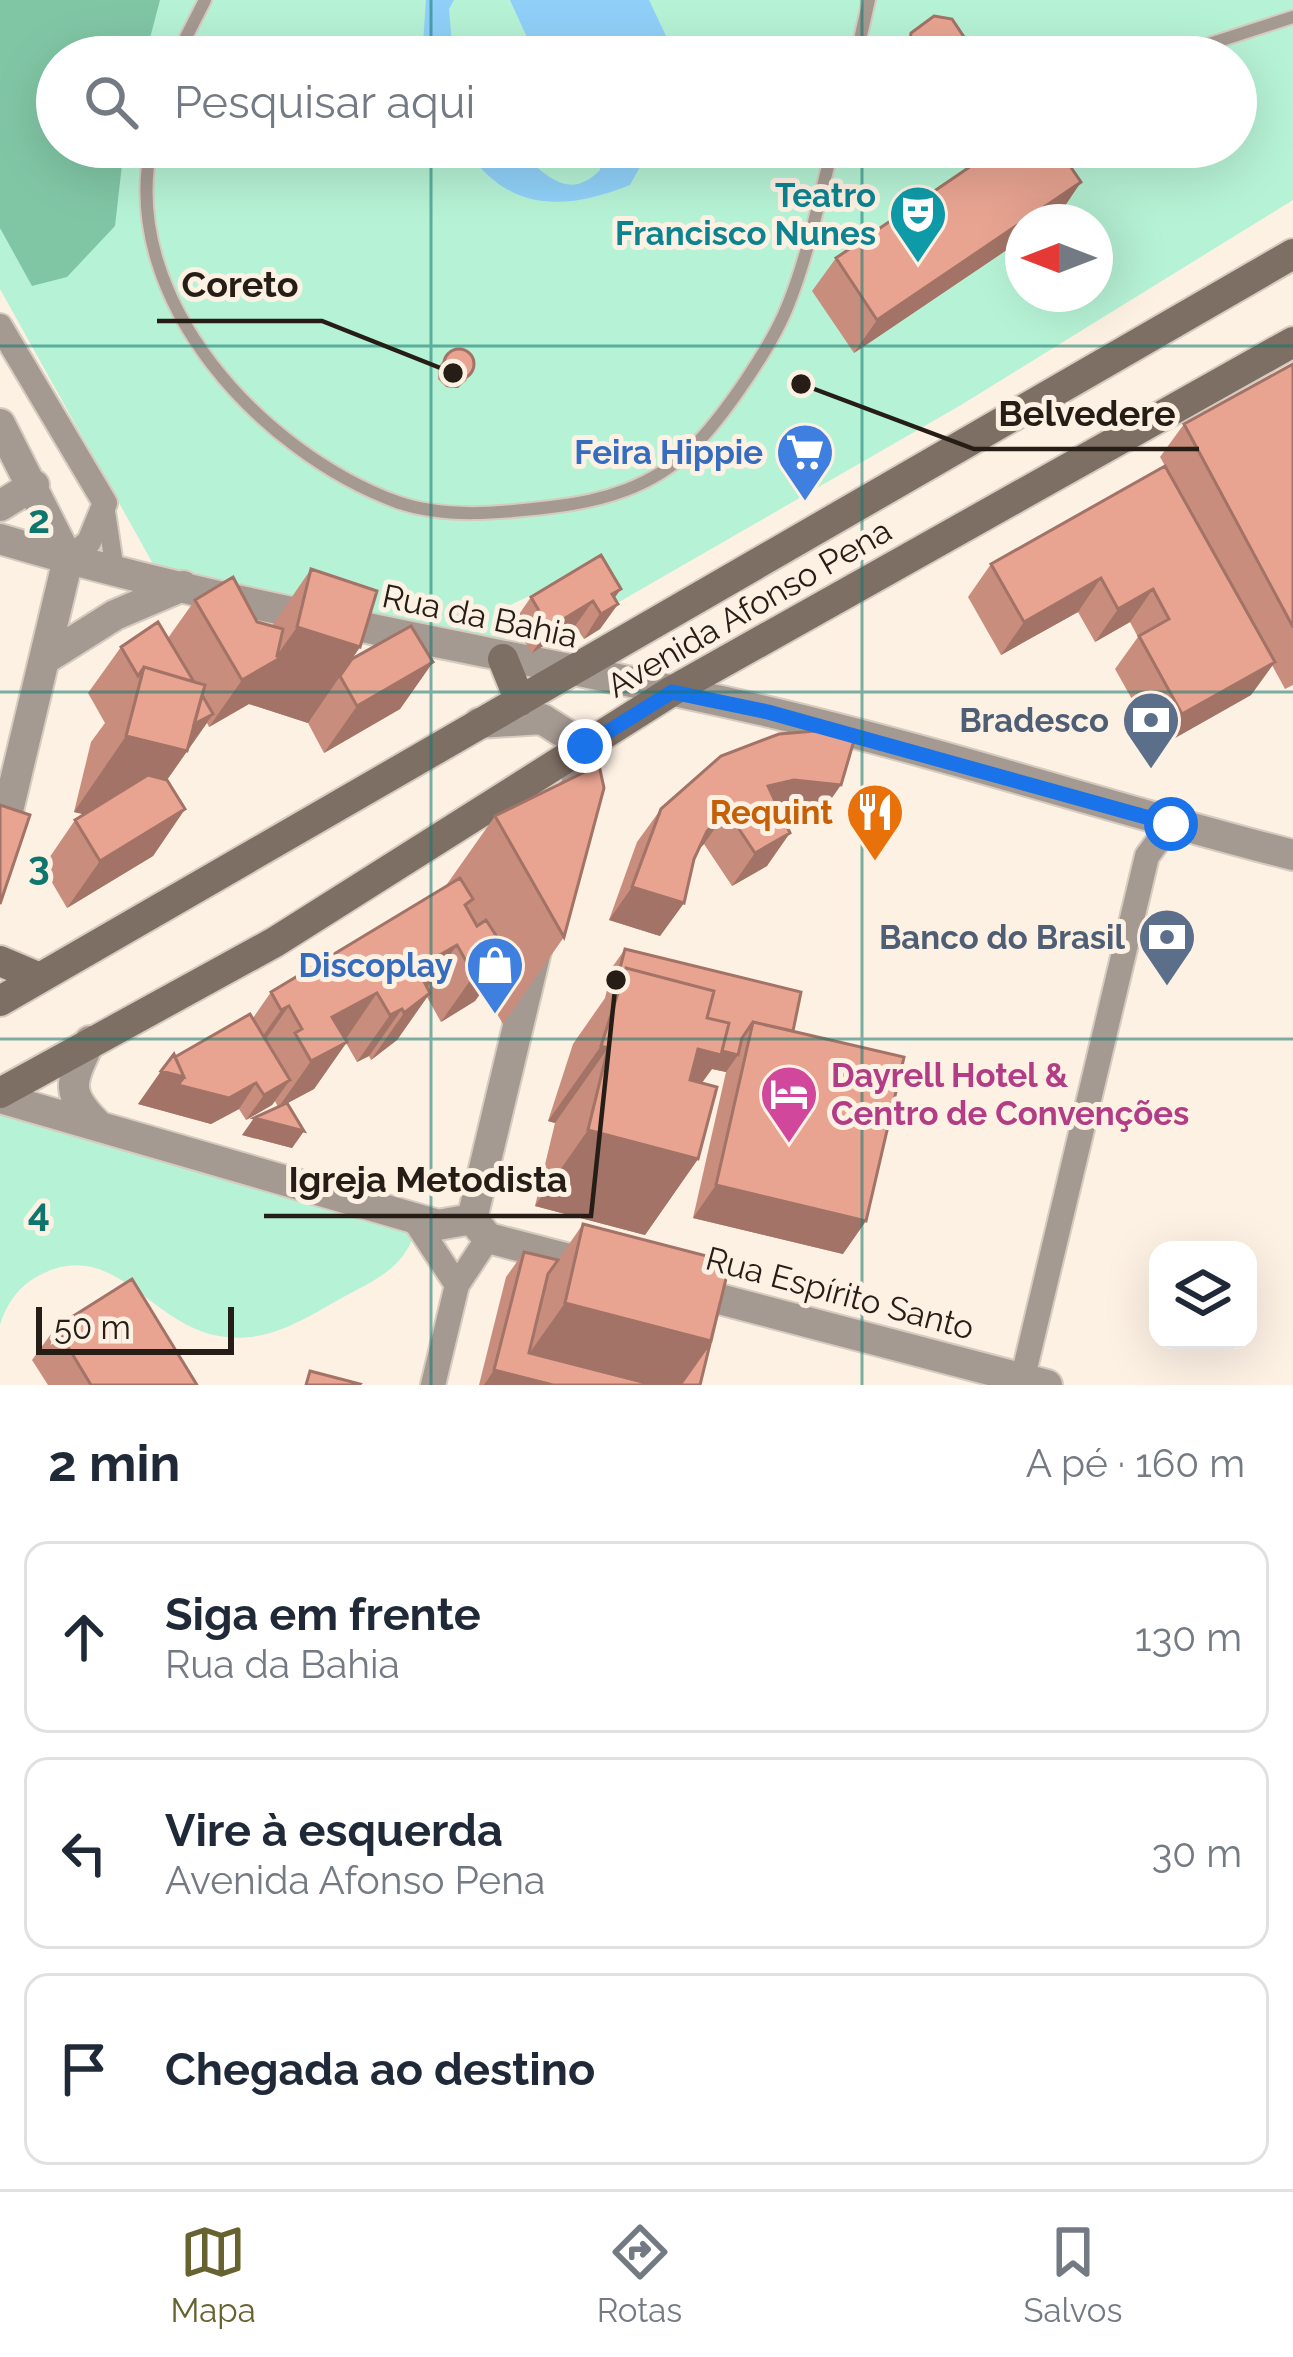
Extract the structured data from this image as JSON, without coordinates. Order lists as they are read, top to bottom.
{
  "streets": {
    "main road": ["Avenida Afonso Pena"],
    "street": ["Rua da Bahia", "Rua Espírito Santo"]
  },
  "crossings": [
    ["Avenida Afonso Pena", "Rua da Bahia"],
    ["Avenida Afonso Pena", "Rua Espírito Santo"]
  ],
  "places": {
    "theatre": ["Teatro Francisco Nunes"],
    "other": ["Coreto", "Belvedere", "Igreja Metodista"],
    "supermarket": ["Feira Hippie"],
    "bank": ["Bradesco", "Banco do Brasil"],
    "restaurant": ["Requint"],
    "shop": ["Discoplay"],
    "hotel": ["Dayrell Hotel & Centro de Convenções"]
  },
  "scale_bar": "50 m",
  "north": "left",
  "page": {
    "search": "Pesquisar aqui",
    "scale": "50 m",
    "heading": ["2 min", "A pé · 160 m"],
    "list": [
      ["Siga em frente", "Rua da Bahia", "130 m"],
      ["Vire à esquerda", "Avenida Afonso Pena", "30 m"],
      "Chegada ao destino"
    ],
    "nav": ["Mapa", "Rotas", "Salvos"]
  },
  "grid": {
    "rows": ["2", "3", "4"]
  }
}
